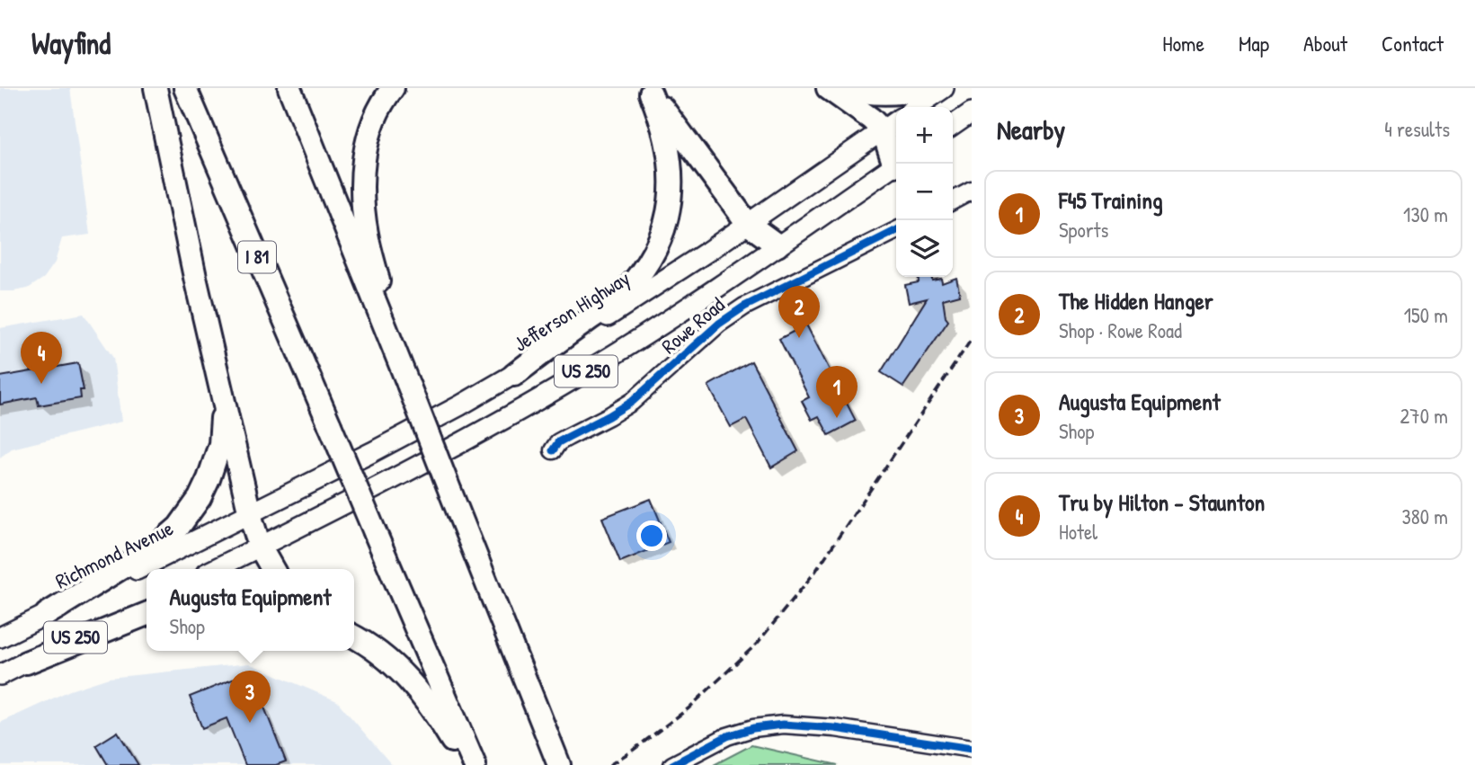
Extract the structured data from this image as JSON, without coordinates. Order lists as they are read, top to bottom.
{
  "streets": {
    "highway": ["I 81"],
    "main road": ["Jefferson Highway", "US 250", "Richmond Avenue"],
    "street": ["Rowe Road"]
  },
  "crossings": [
    ["Jefferson Highway", "Richmond Avenue"]
  ],
  "page": {
    "header": "Wayfind",
    "nav": [
      "Home",
      "Map",
      "About",
      "Contact"
    ],
    "heading": ["Nearby", "4 results"],
    "map_buttons": ["+", "−"],
    "list": [
      {
        "mark": "1",
        "name": "F45 Training",
        "note": "Sports",
        "value": "130 m"
      },
      {
        "mark": "2",
        "name": "The Hidden Hanger",
        "note": "Shop · Rowe Road",
        "value": "150 m"
      },
      {
        "mark": "3",
        "name": "Augusta Equipment",
        "note": "Shop",
        "value": "270 m"
      },
      {
        "mark": "4",
        "name": "Tru by Hilton - Staunton",
        "note": "Hotel",
        "value": "380 m"
      }
    ],
    "pins": [
      "2",
      "4",
      "1",
      "3"
    ],
    "popup": ["Augusta Equipment", "Shop"]
  }
}
